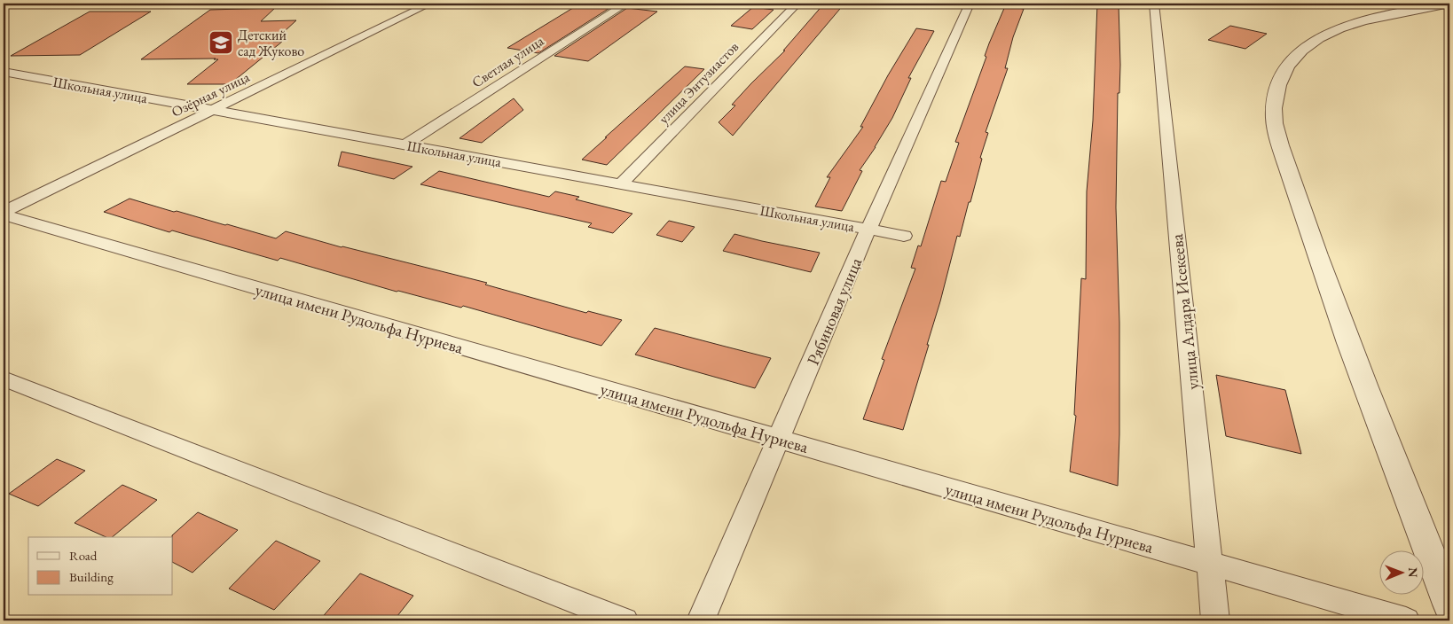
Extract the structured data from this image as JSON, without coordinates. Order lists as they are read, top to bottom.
{
  "streets": {
    "street": [
      "Светлая улица",
      "улица Энтузиастов",
      "Школьная улица",
      "Озёрная улица",
      "Рябиновая улица",
      "улица Алдара Исекеева",
      "улица имени Рудольфа Нуриева"
    ]
  },
  "crossings": [
    ["Светлая улица", "Школьная улица"],
    ["улица Энтузиастов", "Школьная улица"],
    ["Школьная улица", "Озёрная улица"],
    ["Школьная улица", "Рябиновая улица"],
    ["Озёрная улица", "улица имени Рудольфа Нуриева"],
    ["Рябиновая улица", "улица имени Рудольфа Нуриева"],
    ["улица Алдара Исекеева", "улица имени Рудольфа Нуриева"]
  ],
  "places": {
    "school or university": ["Детский сад Жуково"]
  },
  "legend": ["Road", "Building"],
  "north": "right"
}
